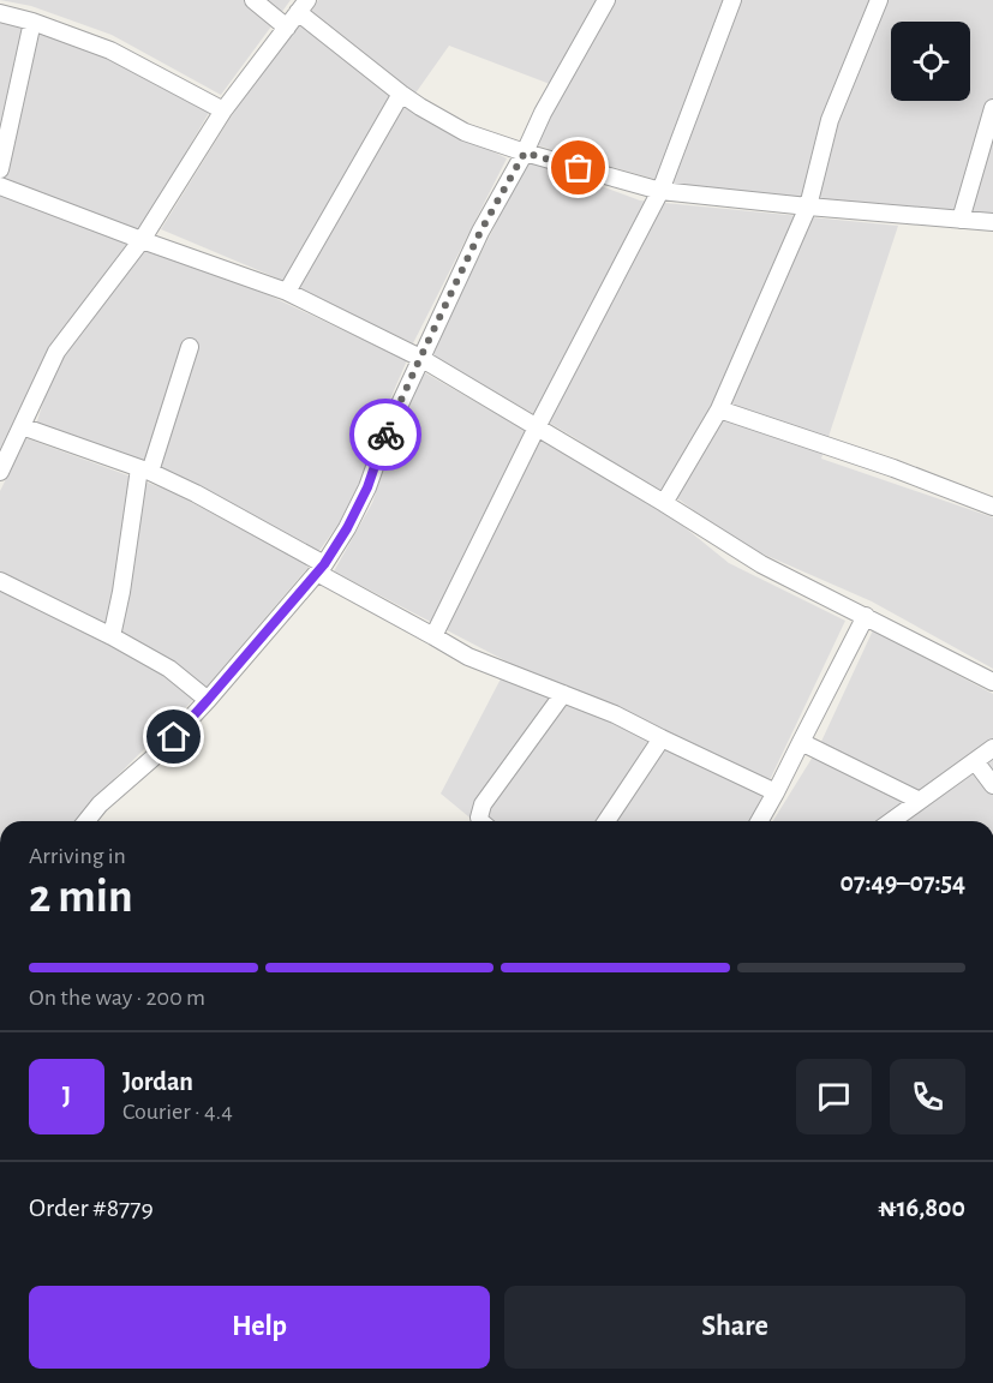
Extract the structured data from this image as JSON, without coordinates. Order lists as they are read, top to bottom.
{
  "page": {
    "heading": ["2 min", "Arriving in", "07:49–07:54"],
    "panel": [
      "Jordan",
      "Courier · 4.4",
      "Order #8779",
      "₦16,800"
    ],
    "bar": "On the way · 200 m",
    "round": "J",
    "buttons": ["Help", "Share"]
  }
}
